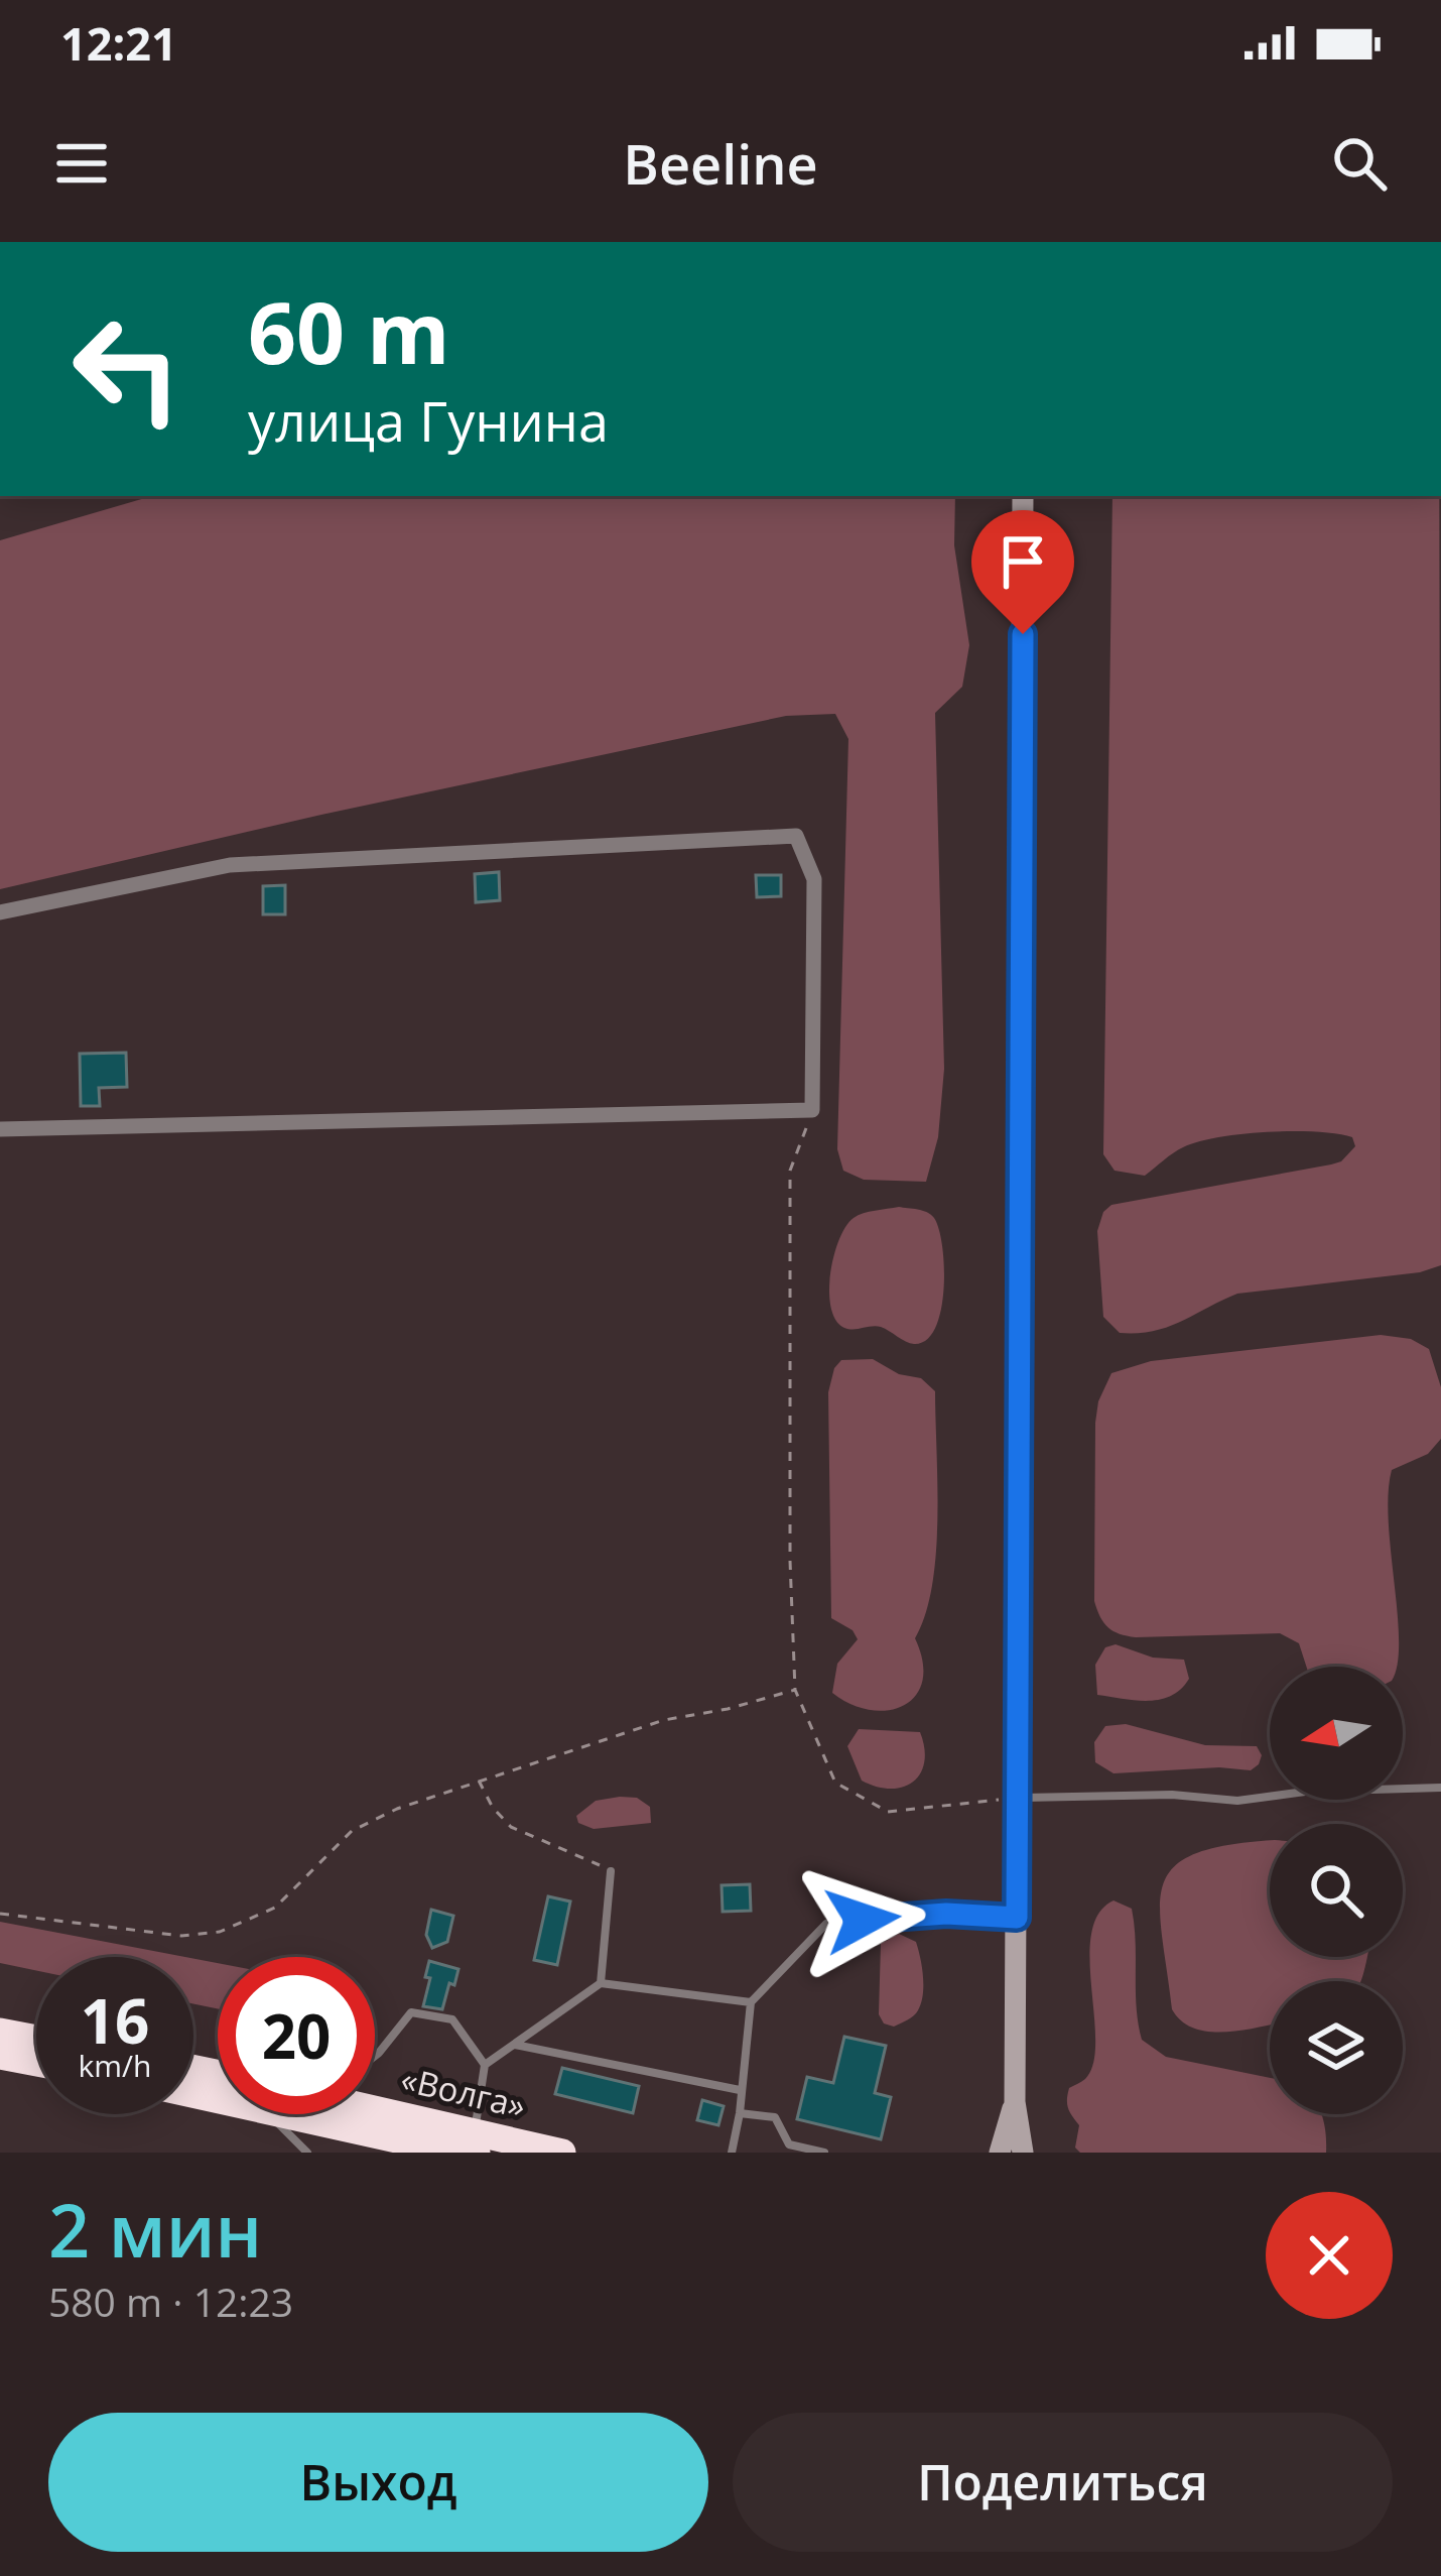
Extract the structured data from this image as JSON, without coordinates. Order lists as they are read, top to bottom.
{
  "streets": {
    "highway": ["«Волга»"]
  },
  "north": "left",
  "page": {
    "status": "12:21",
    "header": "Beeline",
    "turn": ["60 m", "улица Гунина"],
    "speed": "16 km/h",
    "limit": "20",
    "heading": ["2 мин", "580 m · 12:23"],
    "buttons": ["Выход", "Поделиться"]
  }
}
